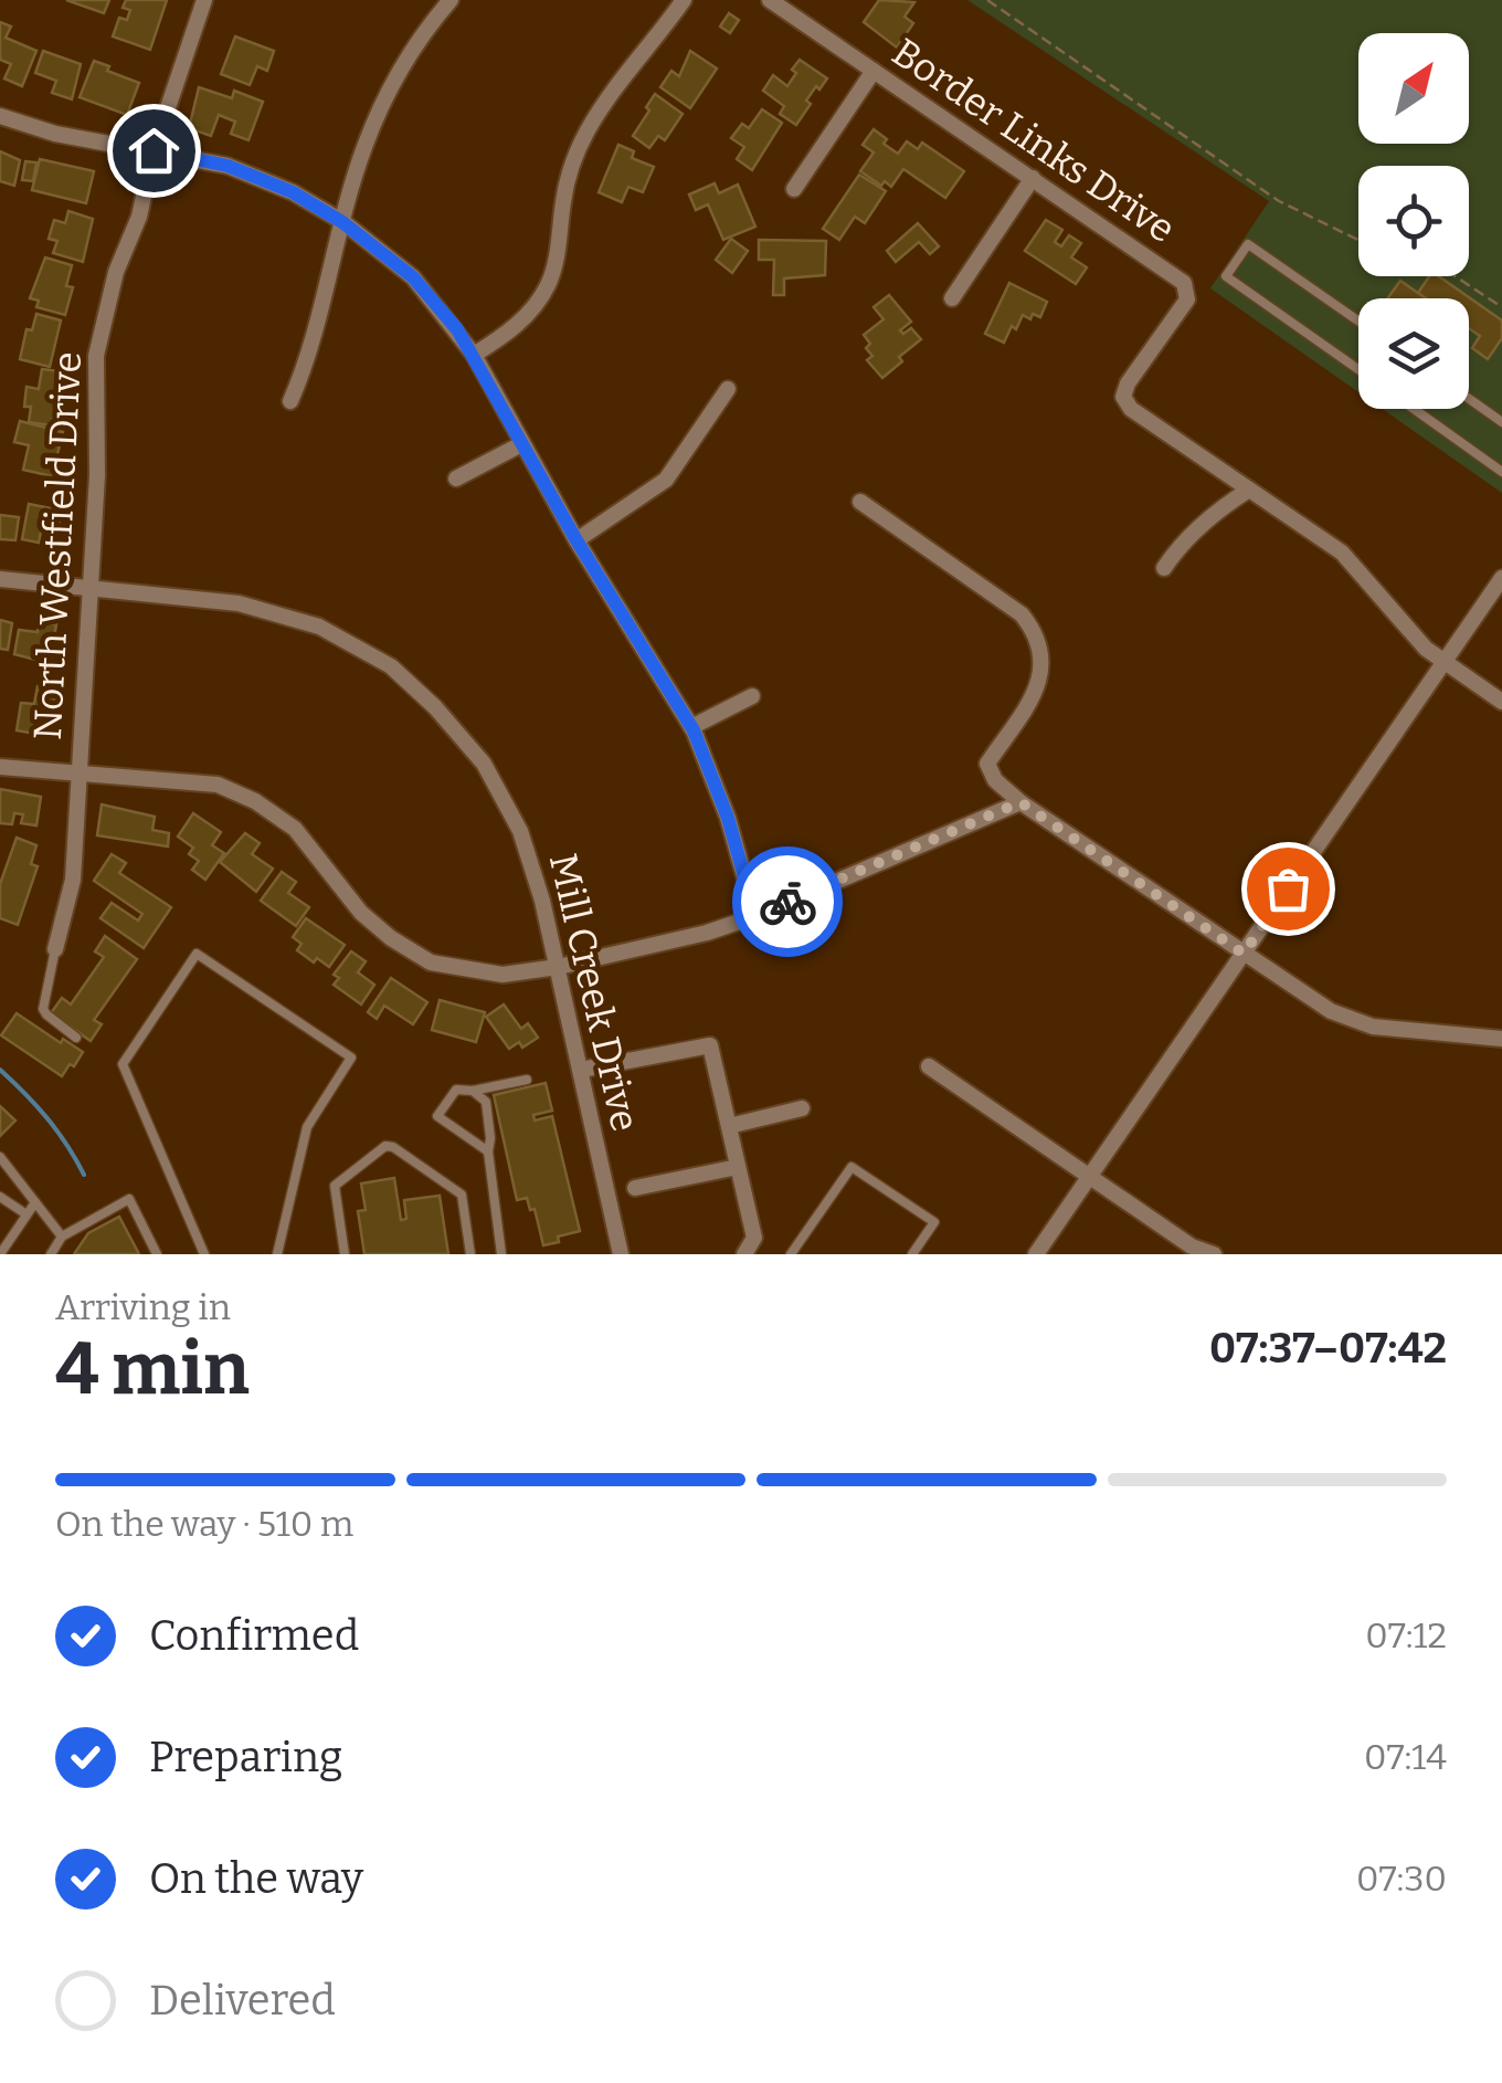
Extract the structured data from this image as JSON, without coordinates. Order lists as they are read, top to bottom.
{
  "streets": {
    "street": ["Border Links Drive", "North Westfield Drive", "Mill Creek Drive"]
  },
  "crossings": [
    ["North Westfield Drive", "Mill Creek Drive"]
  ],
  "north": "top right",
  "page": {
    "heading": ["4 min", "Arriving in", "07:37–07:42"],
    "bar": "On the way · 510 m",
    "list": [
      ["Confirmed", "07:12"],
      ["Preparing", "07:14"],
      ["On the way", "07:30"],
      "Delivered"
    ]
  }
}
